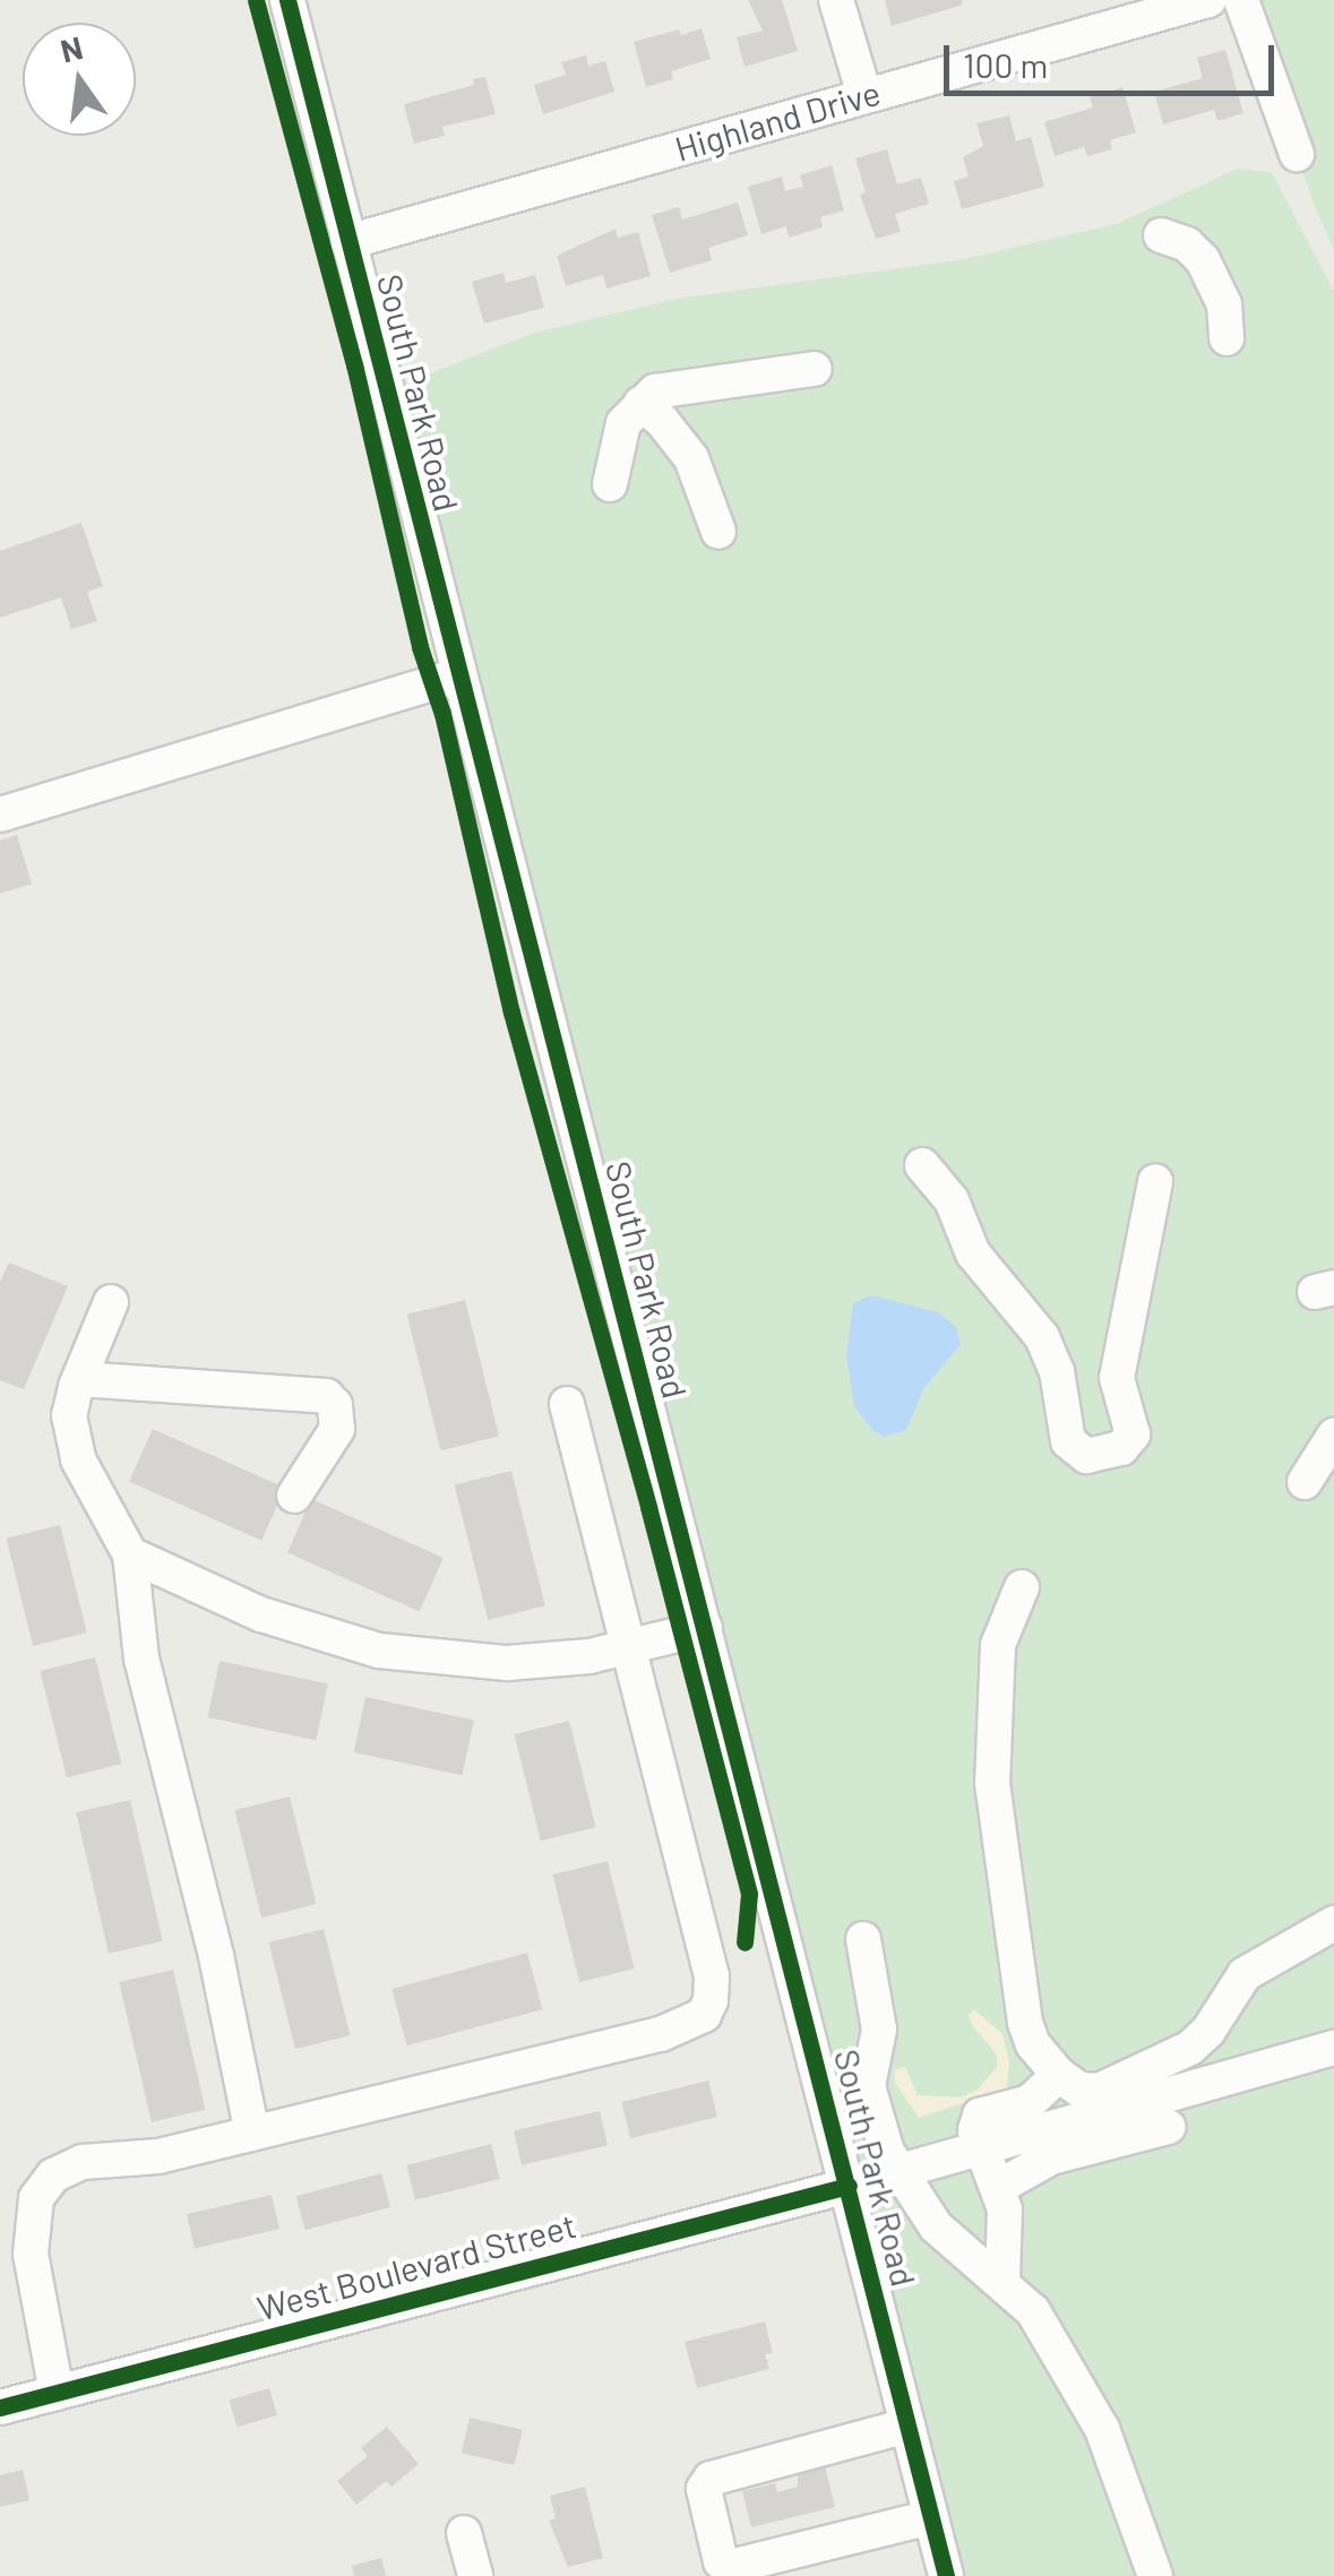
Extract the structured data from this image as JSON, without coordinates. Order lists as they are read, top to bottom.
{
  "streets": {
    "street": ["Highland Drive", "South Park Road", "West Boulevard Street"]
  },
  "crossings": [
    ["Highland Drive", "South Park Road"],
    ["South Park Road", "West Boulevard Street"]
  ],
  "scale_bar": "100 m",
  "north": "top"
}
